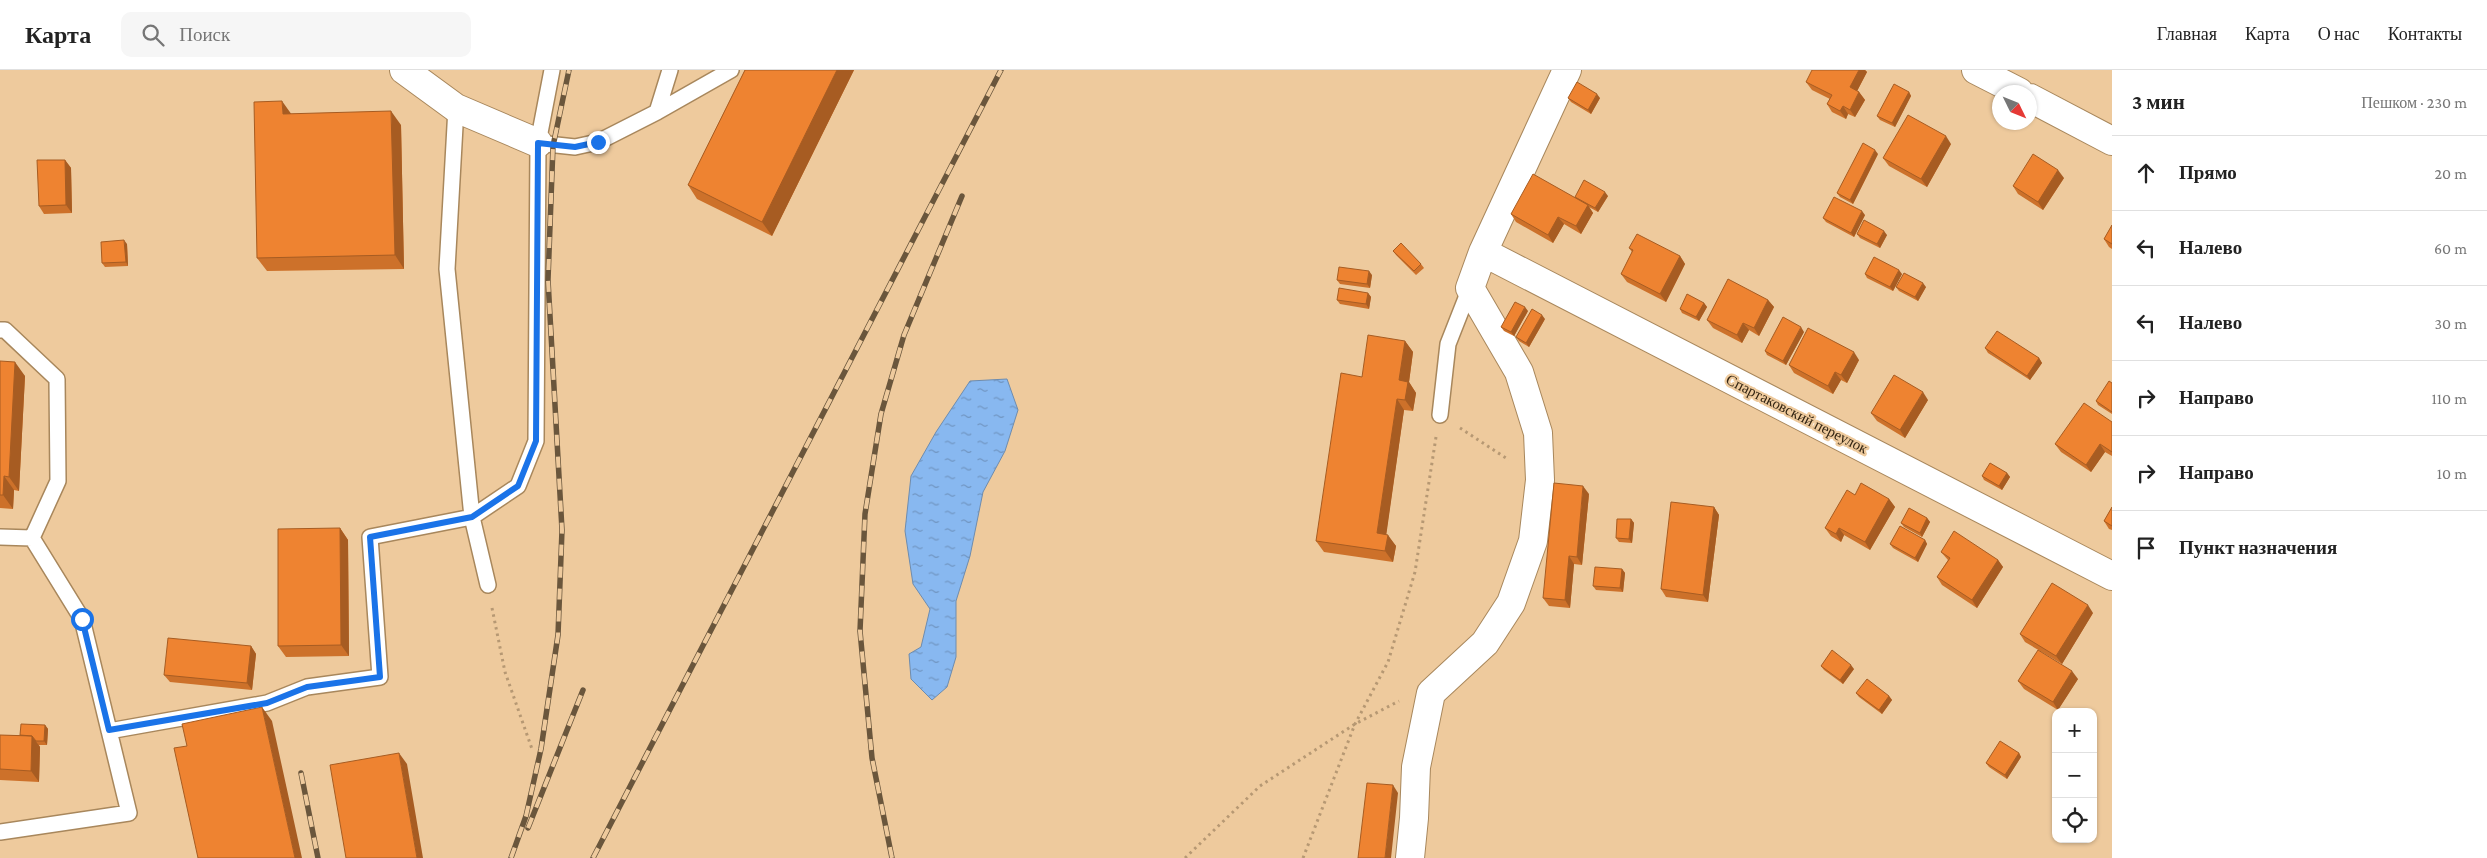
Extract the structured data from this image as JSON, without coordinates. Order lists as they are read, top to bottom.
{
  "streets": {
    "street": ["Спартаковский переулок"]
  },
  "north": "bottom right",
  "page": {
    "header": "Карта",
    "search": "Поиск",
    "nav": [
      "Главная",
      "Карта",
      "О нас",
      "Контакты"
    ],
    "heading": ["3 мин", "Пешком · 230 m"],
    "list": [
      ["Прямо", "20 m"],
      ["Налево", "60 m"],
      ["Налево", "30 m"],
      ["Направо", "110 m"],
      ["Направо", "10 m"],
      "Пункт назначения"
    ],
    "map_buttons": ["+", "−"]
  }
}
